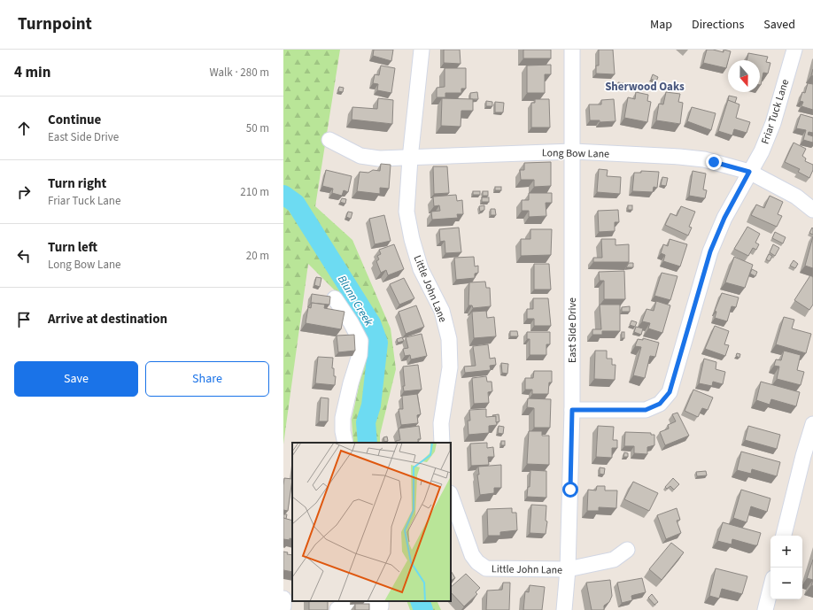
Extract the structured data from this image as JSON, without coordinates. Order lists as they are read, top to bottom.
{
  "streets": {
    "street": [
      "Friar Tuck Lane",
      "Long Bow Lane",
      "Little John Lane",
      "East Side Drive"
    ]
  },
  "crossings": [
    ["Friar Tuck Lane", "Long Bow Lane"],
    ["Friar Tuck Lane", "East Side Drive"],
    ["Long Bow Lane", "Little John Lane"],
    ["Long Bow Lane", "East Side Drive"],
    ["Little John Lane", "East Side Drive"]
  ],
  "districts": ["Sherwood Oaks"],
  "water": ["Blunn Creek"],
  "north": "bottom",
  "page": {
    "header": "Turnpoint",
    "nav": ["Map", "Directions", "Saved"],
    "heading": ["4 min", "Walk · 280 m"],
    "list": [
      ["Continue", "East Side Drive", "50 m"],
      ["Turn right", "Friar Tuck Lane", "210 m"],
      ["Turn left", "Long Bow Lane", "20 m"],
      "Arrive at destination"
    ],
    "buttons": ["Save", "Share"],
    "map_buttons": ["+", "−"]
  }
}
